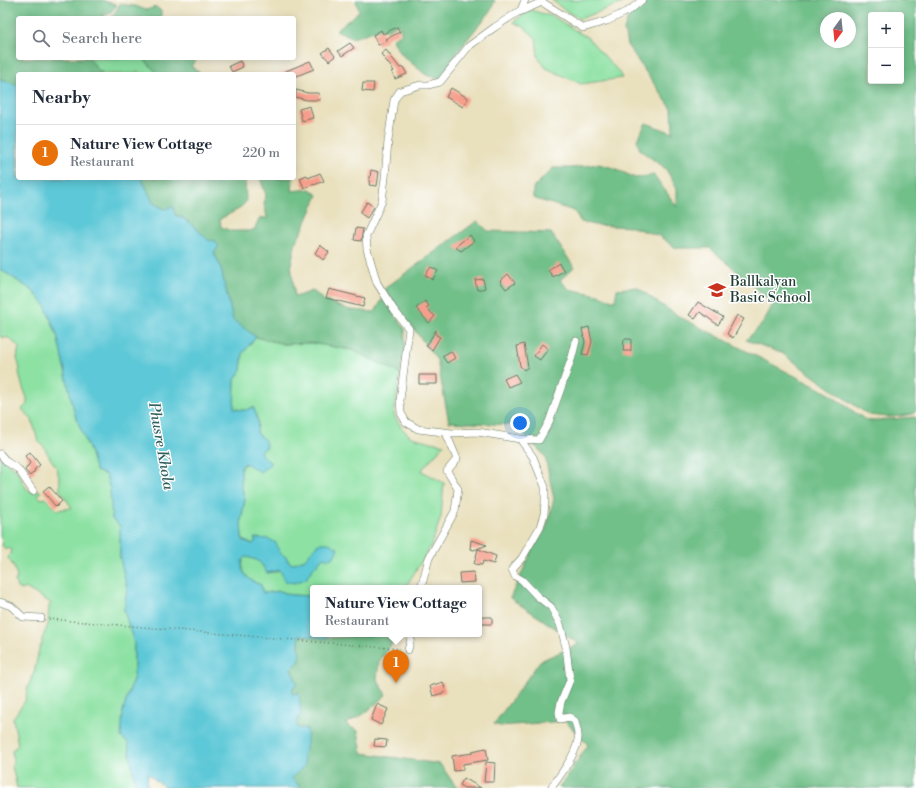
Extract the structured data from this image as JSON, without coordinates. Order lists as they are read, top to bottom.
{
  "water": ["Phusre Khola"],
  "places": {
    "school or university": ["Ballkalyan Basic School"]
  },
  "north": "bottom",
  "page": {
    "map_buttons": ["+", "−"],
    "search": "Search here",
    "heading": "Nearby",
    "list": [
      {
        "mark": "1",
        "name": "Nature View Cottage",
        "note": "Restaurant",
        "value": "220 m"
      }
    ],
    "popup": ["Nature View Cottage", "Restaurant"],
    "pins": "1"
  }
}
